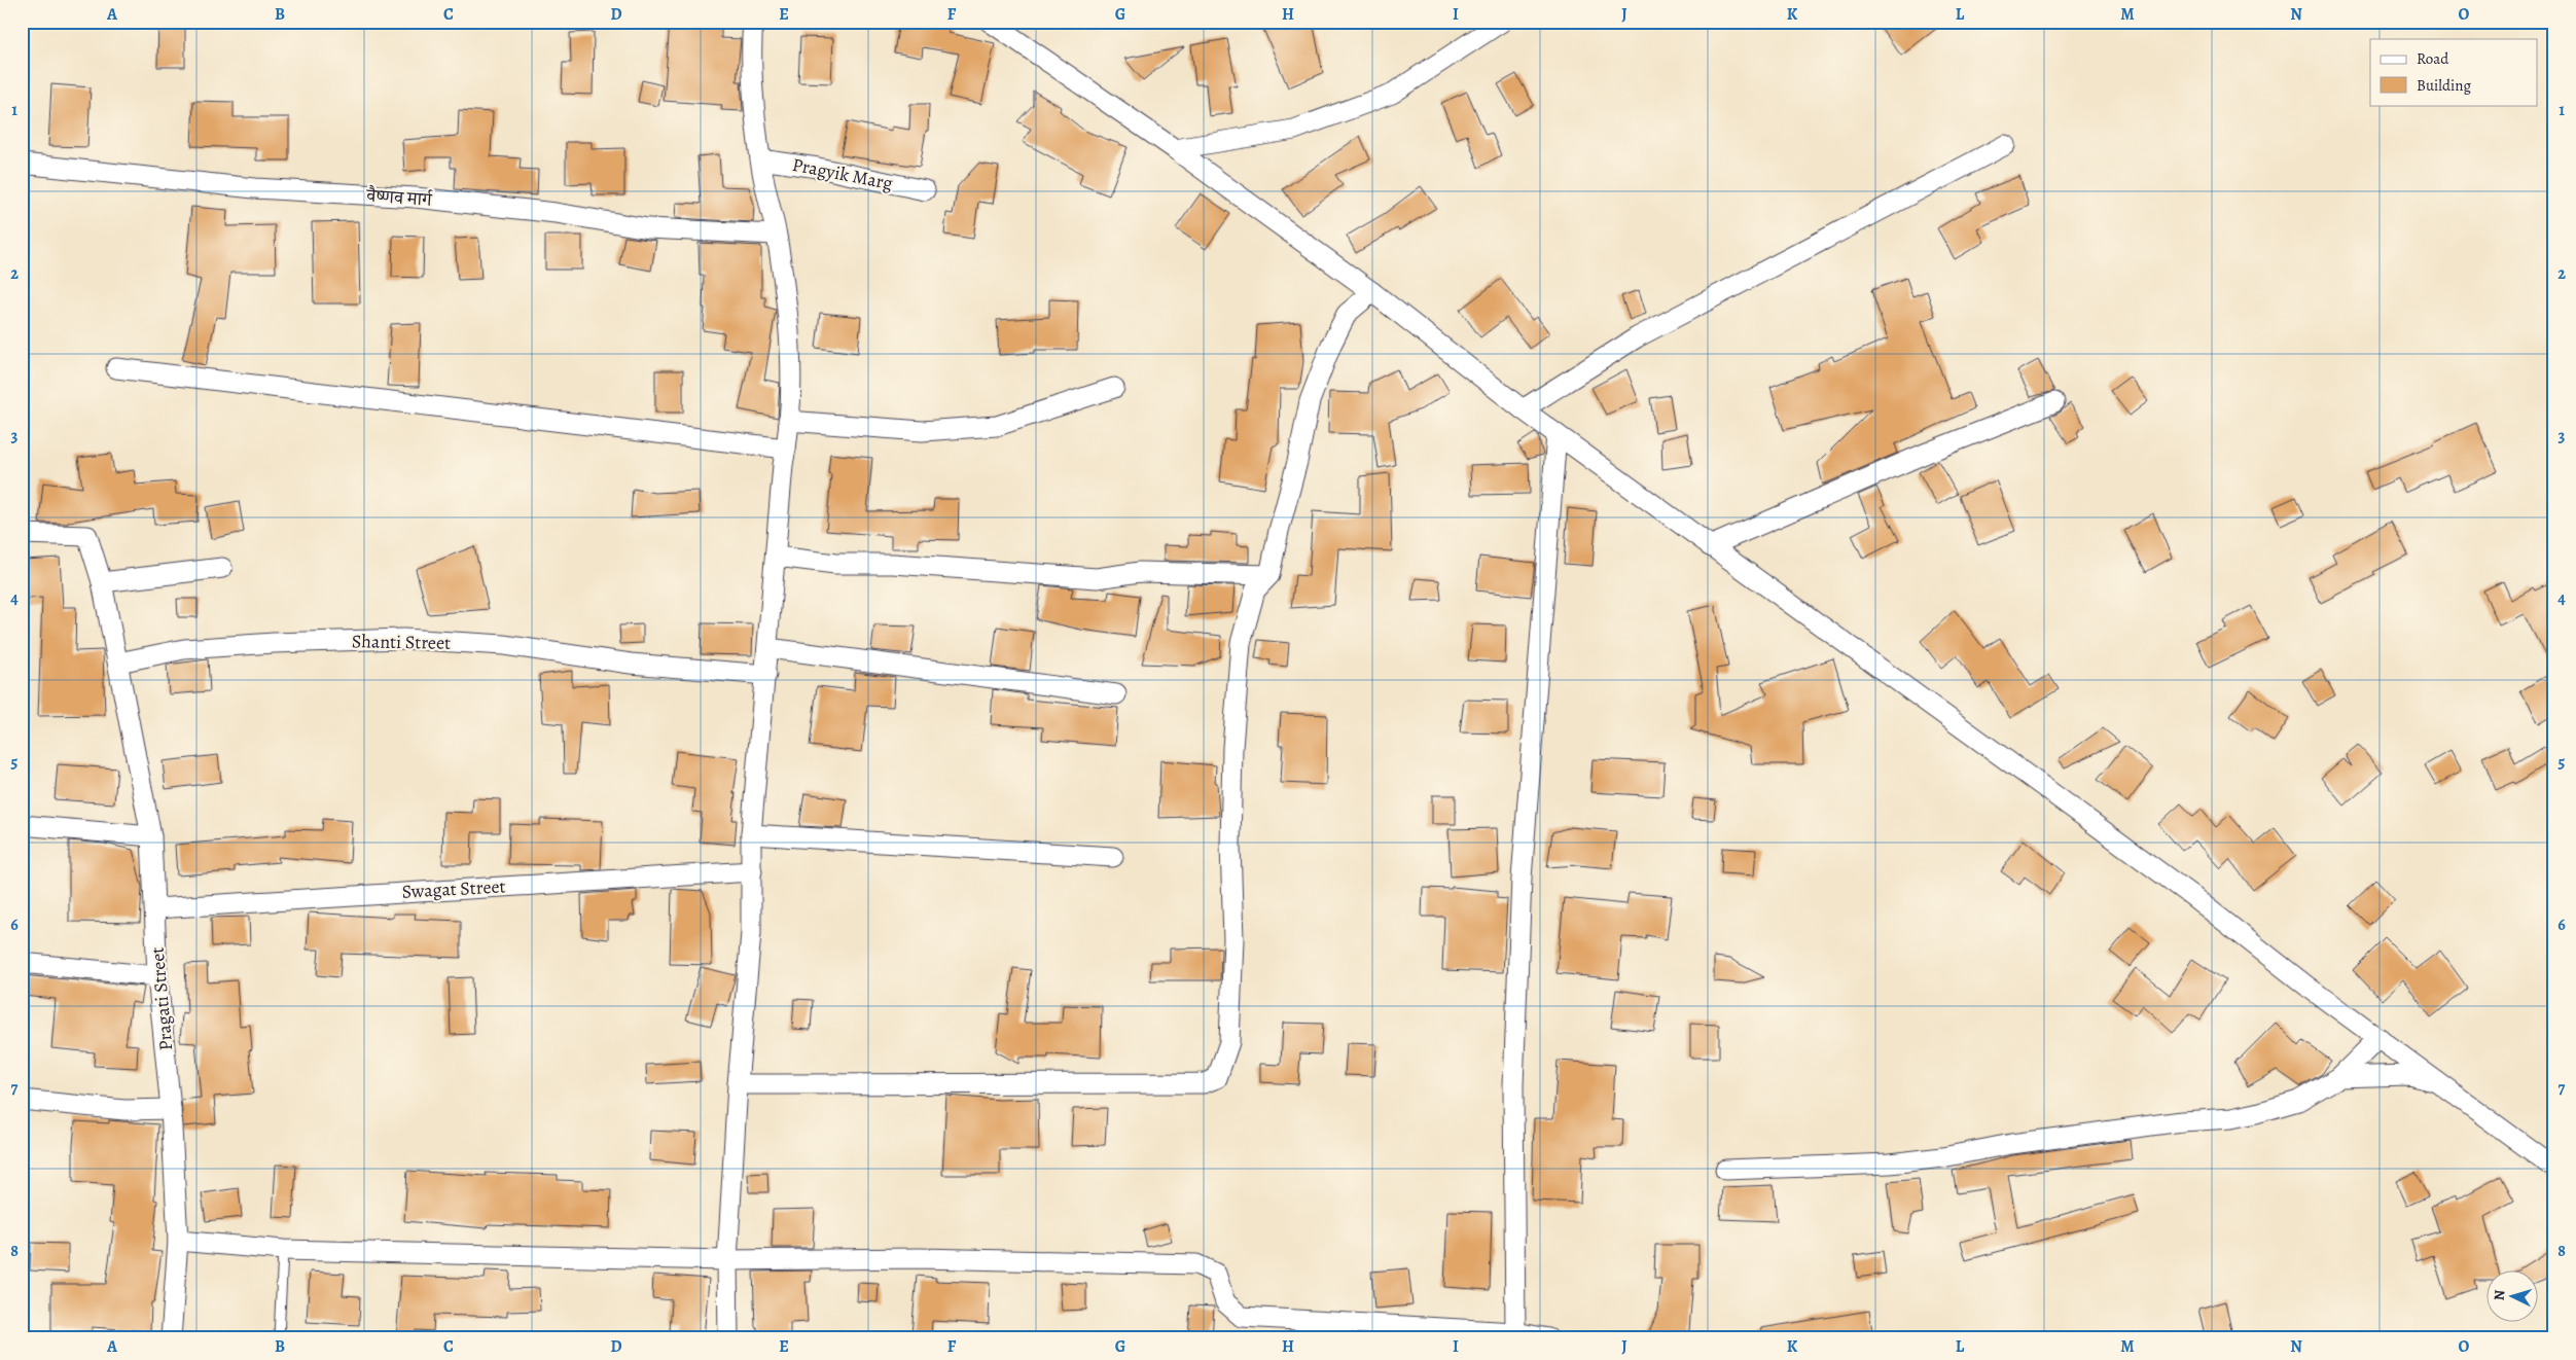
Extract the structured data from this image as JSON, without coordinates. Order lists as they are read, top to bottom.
{
  "streets": {
    "street": [
      "Pragyik Marg",
      "वैष्णव मार्ग",
      "Shanti Street",
      "Swagat Street",
      "Pragati Street"
    ]
  },
  "crossings": [
    ["Shanti Street", "Pragati Street"],
    ["Swagat Street", "Pragati Street"]
  ],
  "legend": ["Road", "Building"],
  "north": "left",
  "grid": {
    "columns": [
      "A",
      "B",
      "C",
      "D",
      "E",
      "F",
      "G",
      "H",
      "I",
      "J",
      "K",
      "L",
      "M",
      "N",
      "O"
    ],
    "rows": [
      "1",
      "2",
      "3",
      "4",
      "5",
      "6",
      "7",
      "8"
    ]
  }
}
